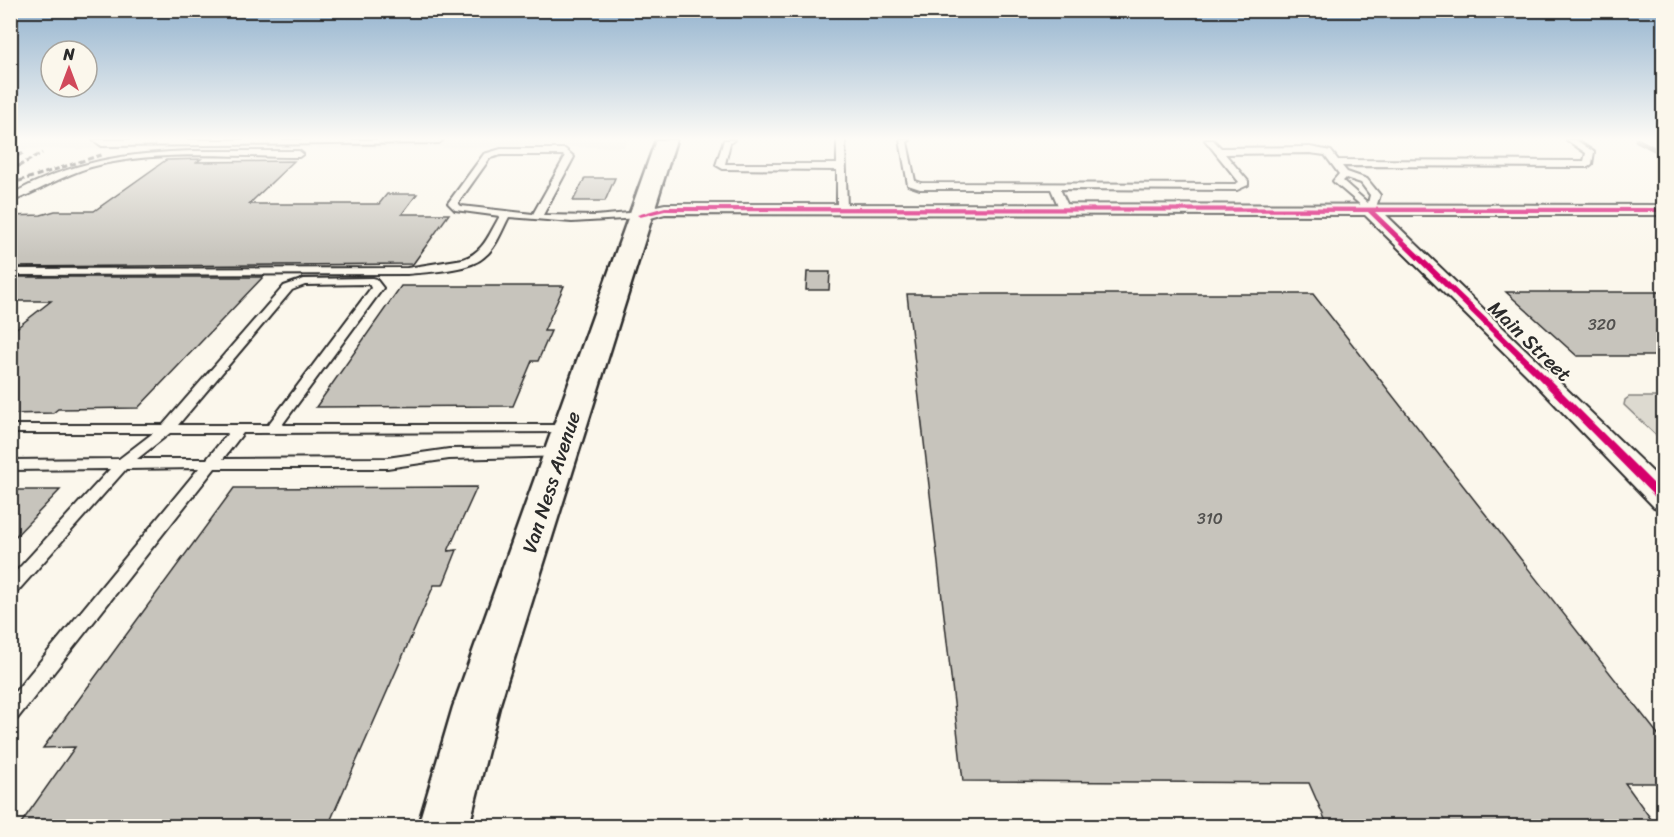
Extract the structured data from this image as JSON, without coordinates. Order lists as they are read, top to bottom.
{
  "streets": {
    "main road": ["Van Ness Avenue"],
    "street": ["Main Street"]
  },
  "house_numbers": ["320", "310"],
  "north": "top"
}
